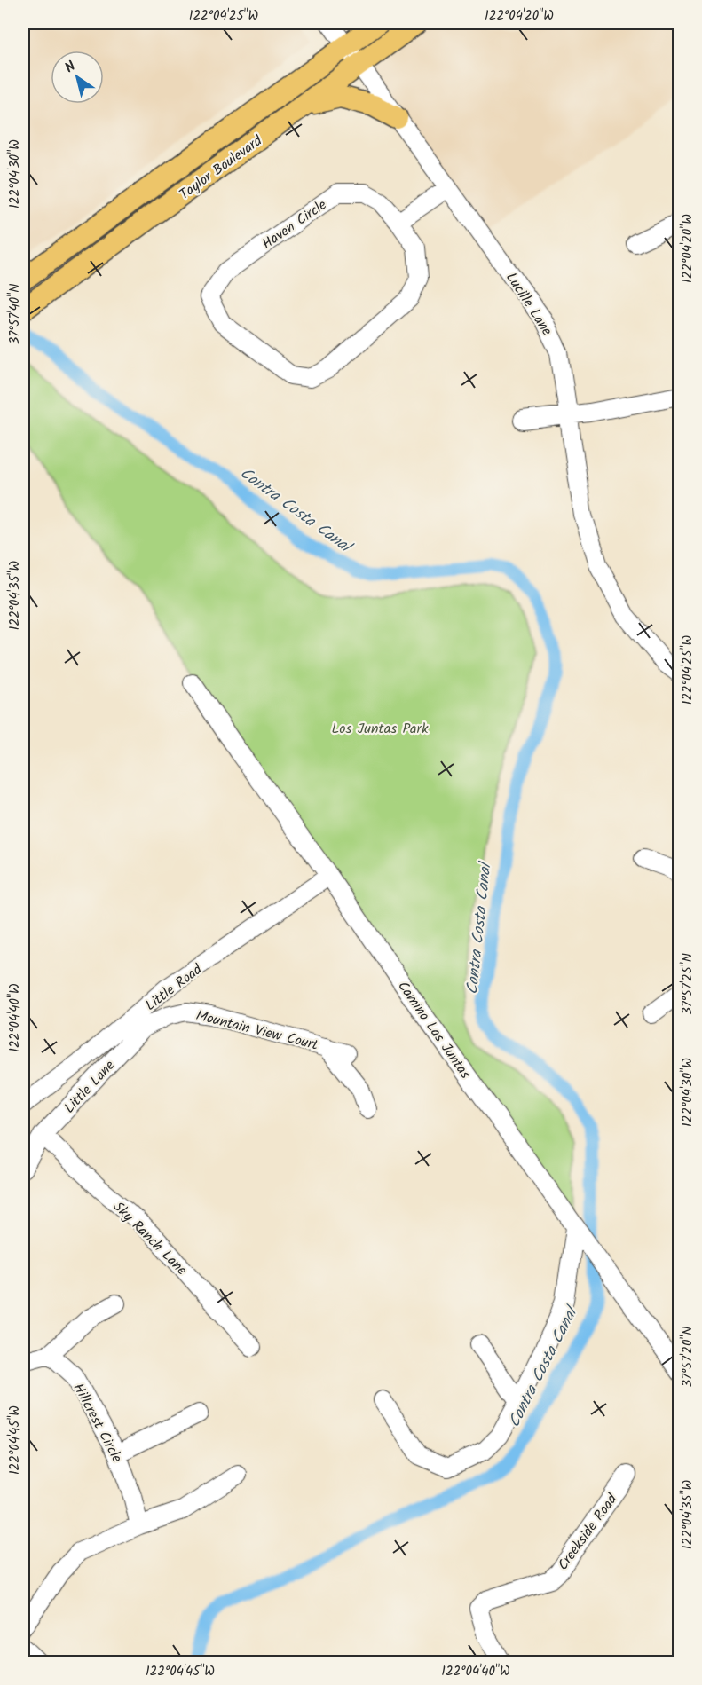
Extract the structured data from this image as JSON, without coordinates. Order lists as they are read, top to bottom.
{
  "streets": {
    "main road": ["Taylor Boulevard"],
    "street": [
      "Haven Circle",
      "Lucille Lane",
      "Little Road",
      "Mountain View Court",
      "Camino Las Juntas",
      "Little Lane",
      "Sky Ranch Lane",
      "Hillcrest Circle",
      "Creekside Road"
    ]
  },
  "crossings": [
    ["Taylor Boulevard", "Lucille Lane"],
    ["Little Road", "Camino Las Juntas"],
    ["Mountain View Court", "Little Lane"],
    ["Little Lane", "Sky Ranch Lane"]
  ],
  "water": ["Contra Costa Canal"],
  "parks": ["Los Juntas Park"],
  "north": "top left",
  "coordinates": [
    "122°04'25\"W",
    "122°04'20\"W",
    "122°04'30\"W",
    "37°57'40\"N",
    "122°04'35\"W",
    "37°57'25\"N",
    "122°04'40\"W",
    "37°57'20\"N",
    "122°04'45\"W"
  ]
}
